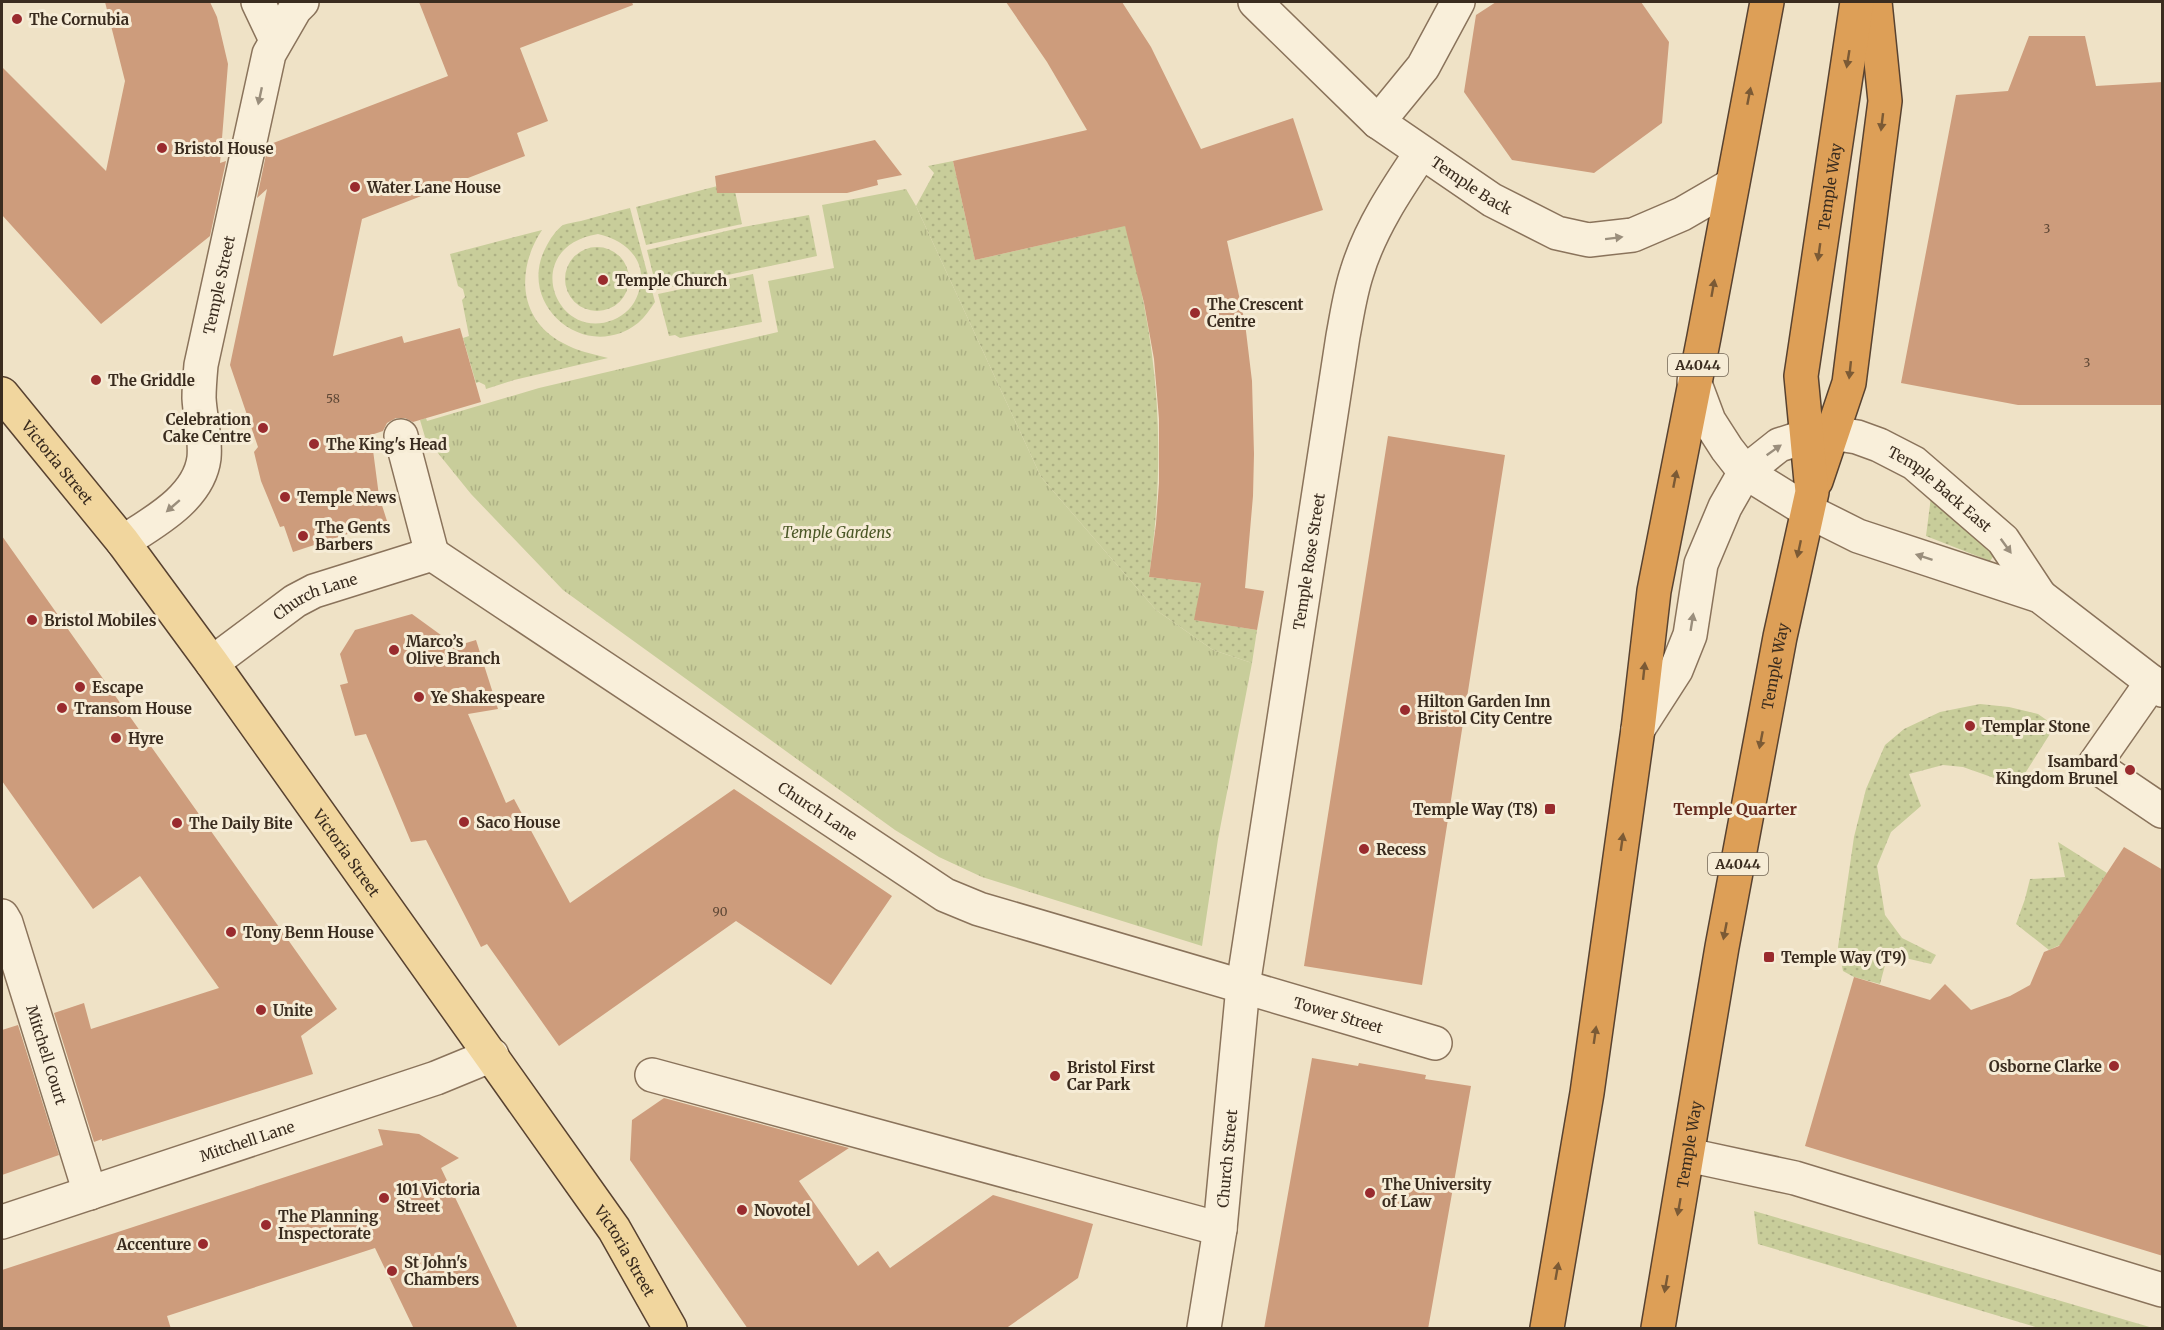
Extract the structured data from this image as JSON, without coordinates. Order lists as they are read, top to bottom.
{
  "streets": {
    "highway": ["Temple Way", "A4044"],
    "main road": ["Victoria Street"],
    "street": [
      "Temple Back",
      "Temple Street",
      "Temple Back East",
      "Temple Rose Street",
      "Church Lane",
      "Tower Street",
      "Mitchell Court",
      "Mitchell Lane",
      "Church Street"
    ]
  },
  "crossings": [
    ["Temple Back", "A4044"],
    ["Temple Back", "Temple Rose Street"],
    ["Temple Way", "Temple Back East"],
    ["Temple Street", "Victoria Street"],
    ["Victoria Street", "Church Lane"],
    ["Victoria Street", "Mitchell Lane"],
    ["Temple Rose Street", "Church Lane"],
    ["Temple Rose Street", "Tower Street"],
    ["Temple Rose Street", "Church Street"],
    ["Church Lane", "Tower Street"],
    ["Church Lane", "Church Street"],
    ["Tower Street", "Church Street"],
    ["Mitchell Court", "Mitchell Lane"]
  ],
  "one_way": ["Temple Back", "Temple Street"],
  "districts": ["Temple Quarter"],
  "parks": ["Temple Gardens"],
  "places": {
    "other": [
      "The Cornubia",
      "Bristol House",
      "Water Lane House",
      "Temple Church",
      "The Crescent Centre",
      "The Griddle",
      "Celebration Cake Centre",
      "The King's Head",
      "Temple News",
      "The Gents Barbers",
      "Bristol Mobiles",
      "Marco’s Olive Branch",
      "Escape",
      "Ye Shakespeare",
      "Transom House",
      "Hilton Garden Inn Bristol City Centre",
      "Templar Stone",
      "Hyre",
      "Isambard Kingdom Brunel",
      "Saco House",
      "The Daily Bite",
      "Recess",
      "Tony Benn House",
      "Unite",
      "Osborne Clarke",
      "Bristol First Car Park",
      "The University of Law",
      "101 Victoria Street",
      "Novotel",
      "The Planning Inspectorate",
      "Accenture",
      "St John's Chambers"
    ],
    "transit": ["Temple Way (T8)", "Temple Way (T9)"]
  },
  "house_numbers": [
    "3",
    "3",
    "58",
    "90"
  ]
}
